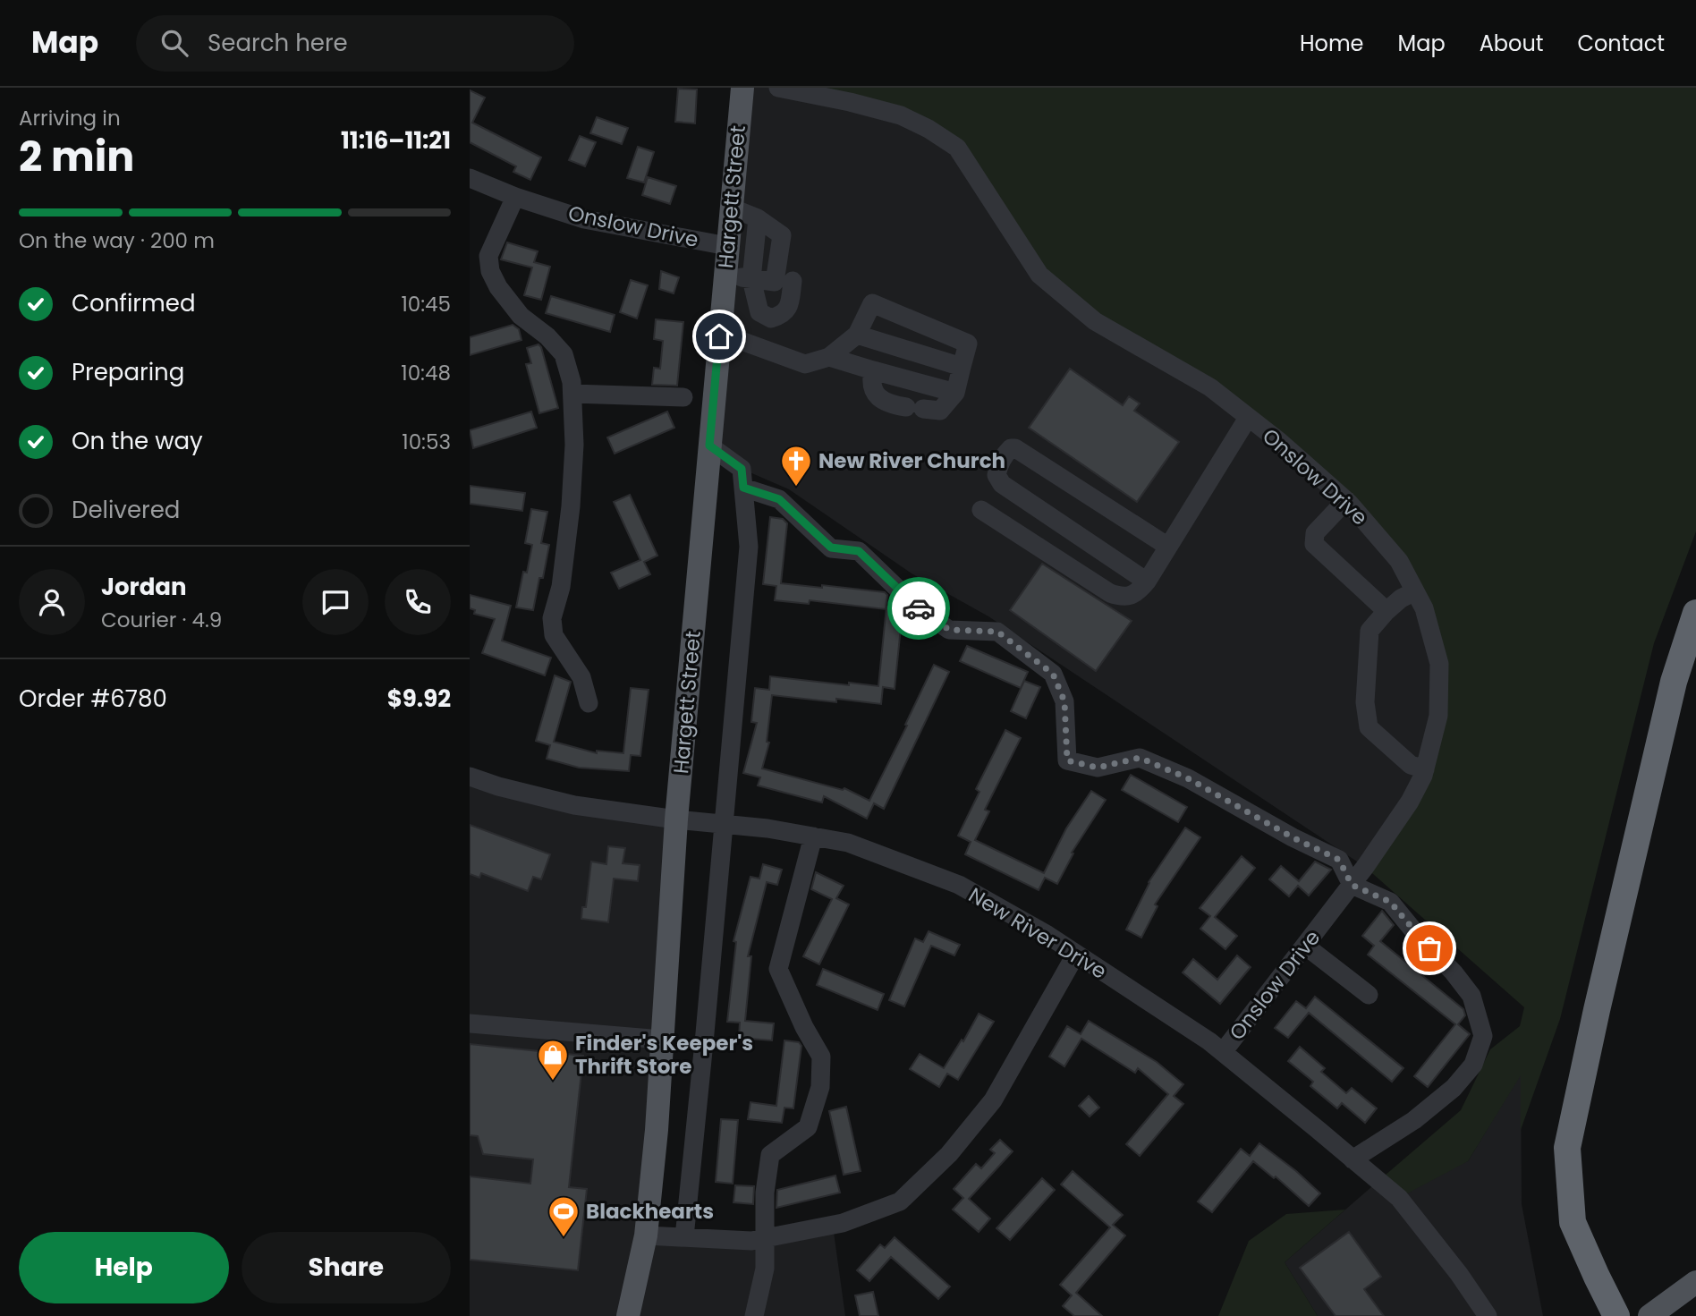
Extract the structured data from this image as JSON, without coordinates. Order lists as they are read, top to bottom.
{
  "streets": {
    "main road": ["Hargett Street"],
    "street": ["Onslow Drive", "New River Drive"]
  },
  "crossings": [
    ["Hargett Street", "Onslow Drive"],
    ["Hargett Street", "New River Drive"],
    ["Onslow Drive", "New River Drive"]
  ],
  "places": {
    "church": ["New River Church"],
    "shop": ["Finder's Keeper's Thrift Store"],
    "sports": ["Blackhearts"]
  },
  "page": {
    "header": "Map",
    "search": "Search here",
    "nav": [
      "Home",
      "Map",
      "About",
      "Contact"
    ],
    "heading": ["2 min", "Arriving in", "11:16–11:21"],
    "panel": [
      "Jordan",
      "Courier · 4.9",
      "Order #6780",
      "$9.92"
    ],
    "bar": "On the way · 200 m",
    "list": [
      ["Confirmed", "10:45"],
      ["Preparing", "10:48"],
      ["On the way", "10:53"],
      "Delivered"
    ],
    "buttons": ["Help", "Share"]
  }
}
